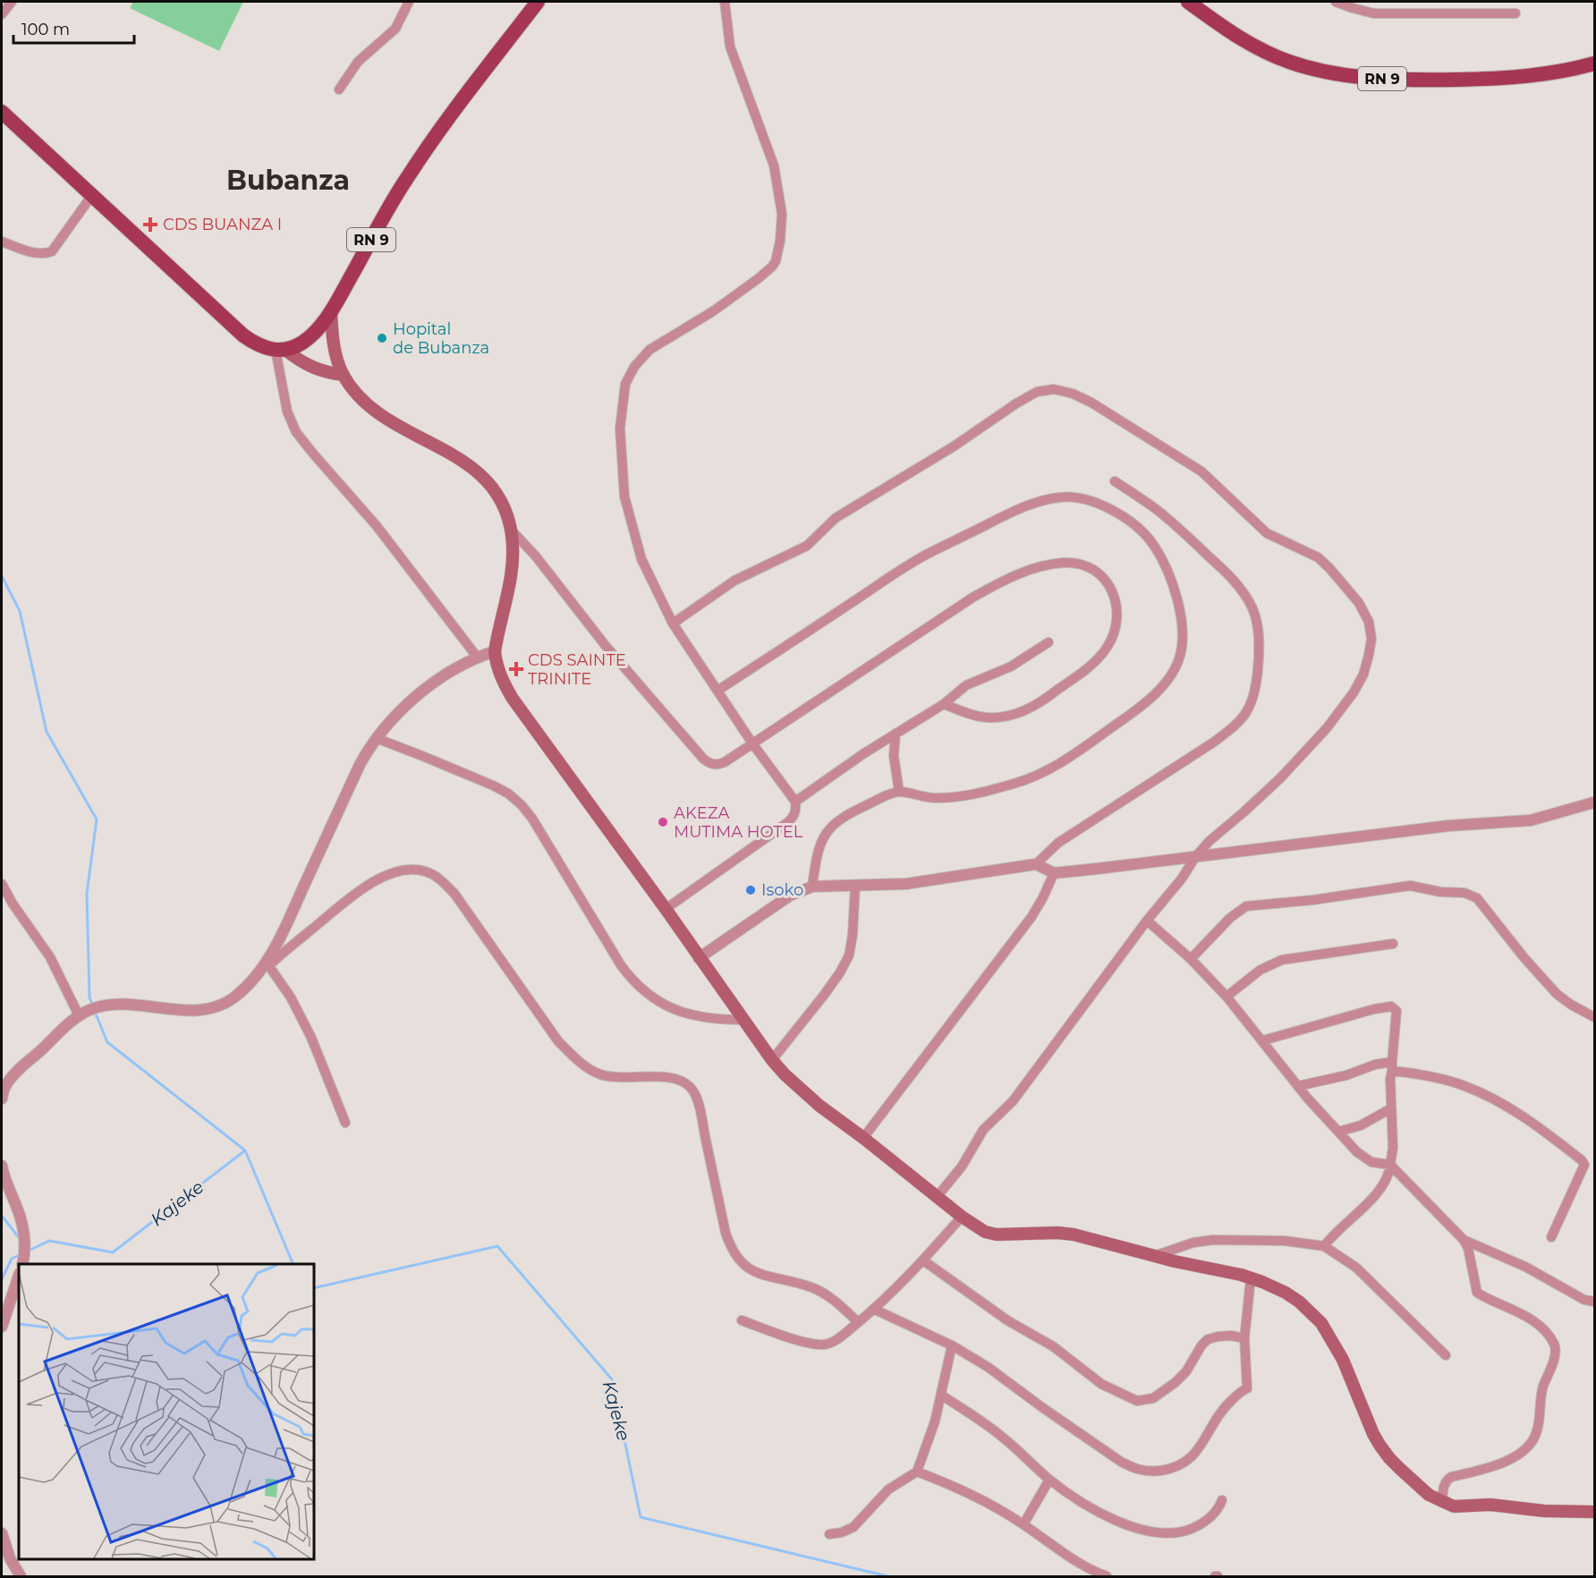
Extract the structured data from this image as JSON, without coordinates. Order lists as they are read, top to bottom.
{
  "streets": {
    "main road": ["RN 9"]
  },
  "districts": ["Bubanza"],
  "water": ["Kajeke"],
  "places": {
    "health": ["CDS BUANZA I", "CDS SAINTE TRINITE"],
    "other": ["Hopital de Bubanza", "AKEZA MUTIMA HOTEL", "Isoko"]
  },
  "scale_bar": "100 m"
}
